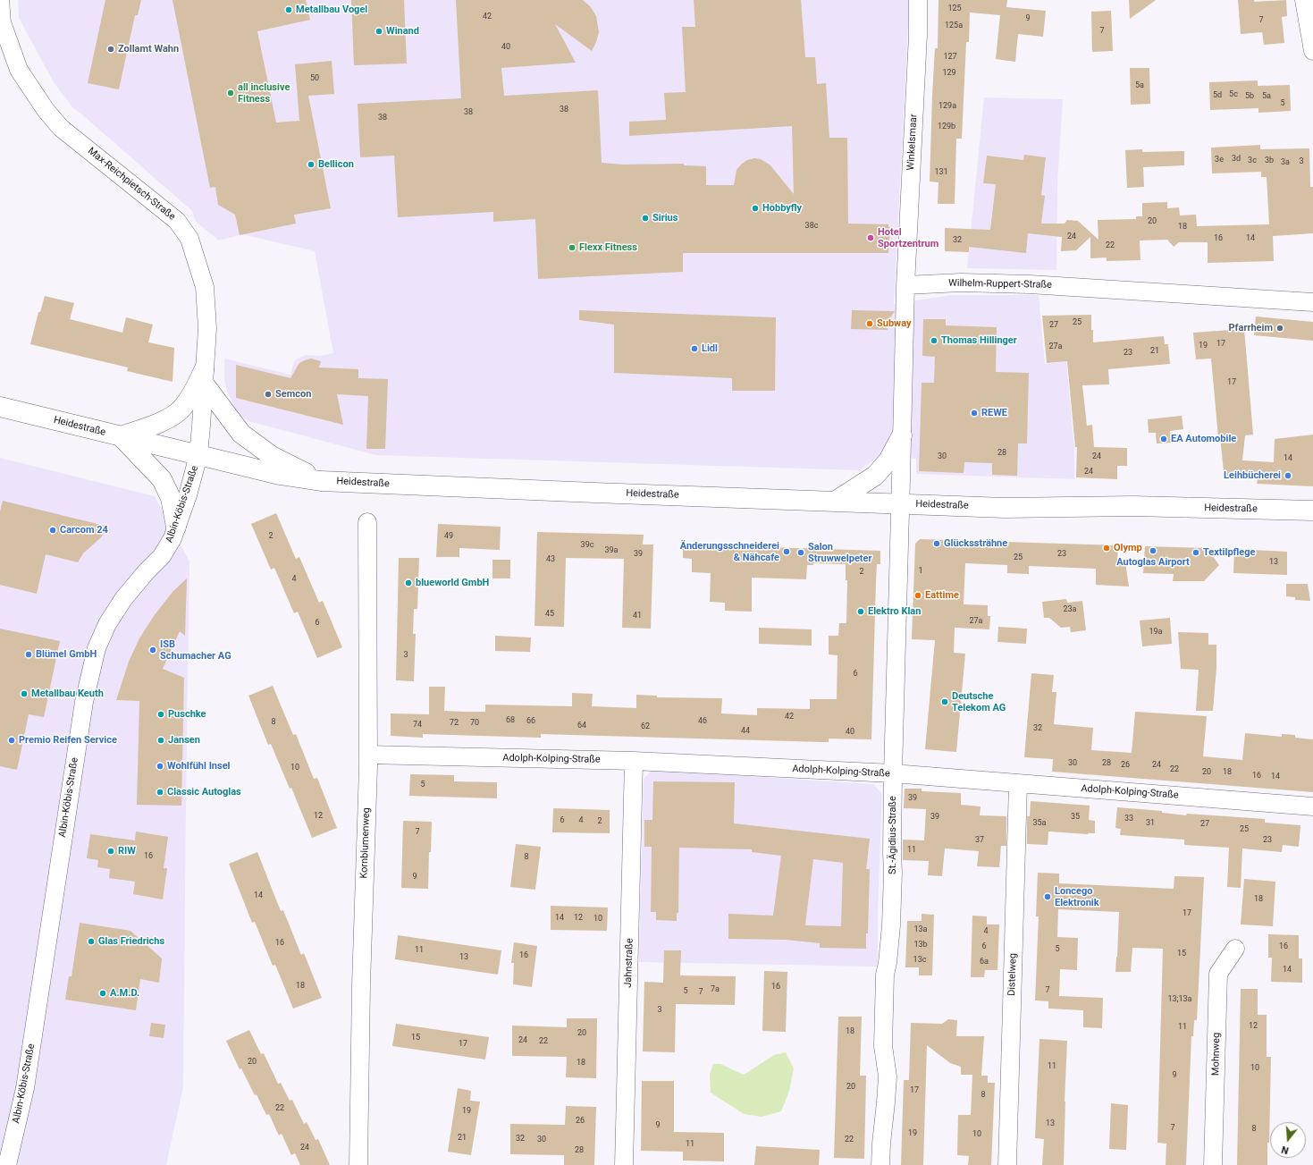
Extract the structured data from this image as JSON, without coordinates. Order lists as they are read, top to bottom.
{
  "streets": {
    "main road": ["Heidestraße"],
    "street": [
      "Winkelsmaar",
      "Max-Reichpietsch-Straße",
      "Wilhelm-Ruppert-Straße",
      "Albin-Köbis-Straße",
      "Adolph-Kolping-Straße",
      "St.-Ägidius-Straße",
      "Kornblumenweg",
      "Jahnstraße",
      "Distelweg",
      "Mohnweg"
    ]
  },
  "crossings": [
    ["Winkelsmaar", "Wilhelm-Ruppert-Straße"],
    ["Max-Reichpietsch-Straße", "Heidestraße"],
    ["Max-Reichpietsch-Straße", "Albin-Köbis-Straße"],
    ["Heidestraße", "Albin-Köbis-Straße"],
    ["Heidestraße", "St.-Ägidius-Straße"],
    ["Adolph-Kolping-Straße", "St.-Ägidius-Straße"],
    ["Adolph-Kolping-Straße", "Kornblumenweg"],
    ["Adolph-Kolping-Straße", "Jahnstraße"],
    ["Adolph-Kolping-Straße", "Distelweg"]
  ],
  "places": [
    "Metallbau Vogel",
    "Winand",
    "Zollamt Wahn",
    "all inclusive Fitness",
    "Bellicon",
    "Hobbyfly",
    "Sirius",
    "Hotel Sportzentrum",
    "Flexx Fitness",
    "Subway",
    "Pfarrheim",
    "Thomas Hillinger",
    "Lidl",
    "Semcon",
    "REWE",
    "EA Automobile",
    "Leihbücherei",
    "Carcom 24",
    "Glückssträhne",
    "Olymp",
    "Autoglas Airport",
    "Änderungsschneiderei & Nähcafe",
    "Salon Struwwelpeter",
    "Textilpflege",
    "blueworld GmbH",
    "Eattime",
    "Elektro Klan",
    "ISB Schumacher AG",
    "Blümel GmbH",
    "Metallbau Keuth",
    "Deutsche Telekom AG",
    "Puschke",
    "Premio Reifen Service",
    "Jansen",
    "Wohlfühl Insel",
    "Classic Autoglas",
    "RIW",
    "Loncego Elektronik",
    "Glas Friedrichs",
    "A.M.D."
  ],
  "house_numbers": [
    "125",
    "42",
    "9",
    "7",
    "125a",
    "7",
    "40",
    "127",
    "129",
    "50",
    "5a",
    "5c",
    "5d",
    "5b",
    "5a",
    "5",
    "129a",
    "38",
    "38",
    "38",
    "129b",
    "3d",
    "3e",
    "3c",
    "3b",
    "3",
    "3a",
    "131",
    "20",
    "38c",
    "18",
    "24",
    "16",
    "14",
    "32",
    "22",
    "25",
    "27",
    "17",
    "19",
    "27a",
    "21",
    "23",
    "17",
    "28",
    "30",
    "24",
    "14",
    "24",
    "2",
    "49",
    "39c",
    "39a",
    "39",
    "23",
    "25",
    "43",
    "13",
    "1",
    "2",
    "4",
    "23a",
    "45",
    "41",
    "27a",
    "6",
    "19a",
    "3",
    "6",
    "42",
    "68",
    "66",
    "46",
    "8",
    "72",
    "70",
    "74",
    "64",
    "62",
    "32",
    "44",
    "40",
    "30",
    "28",
    "26",
    "24",
    "10",
    "22",
    "20",
    "18",
    "16",
    "14",
    "5",
    "39",
    "12",
    "39",
    "35",
    "33",
    "6",
    "4",
    "2",
    "35a",
    "31",
    "27",
    "25",
    "7",
    "37",
    "23",
    "11",
    "16",
    "8",
    "9",
    "14",
    "18",
    "17",
    "14",
    "12",
    "10",
    "13a",
    "4",
    "16",
    "13b",
    "6",
    "16",
    "5",
    "11",
    "15",
    "16",
    "13",
    "13c",
    "6a",
    "14",
    "18",
    "16",
    "7a",
    "7",
    "5",
    "7",
    "13;13a",
    "3",
    "12",
    "11",
    "18",
    "20",
    "15",
    "24",
    "22",
    "17",
    "20",
    "18",
    "11",
    "10",
    "9",
    "20",
    "17",
    "8",
    "22",
    "19",
    "26",
    "13",
    "9",
    "7",
    "8",
    "19",
    "10",
    "21",
    "32",
    "30",
    "22",
    "11",
    "24",
    "28"
  ],
  "north": "bottom"
}
